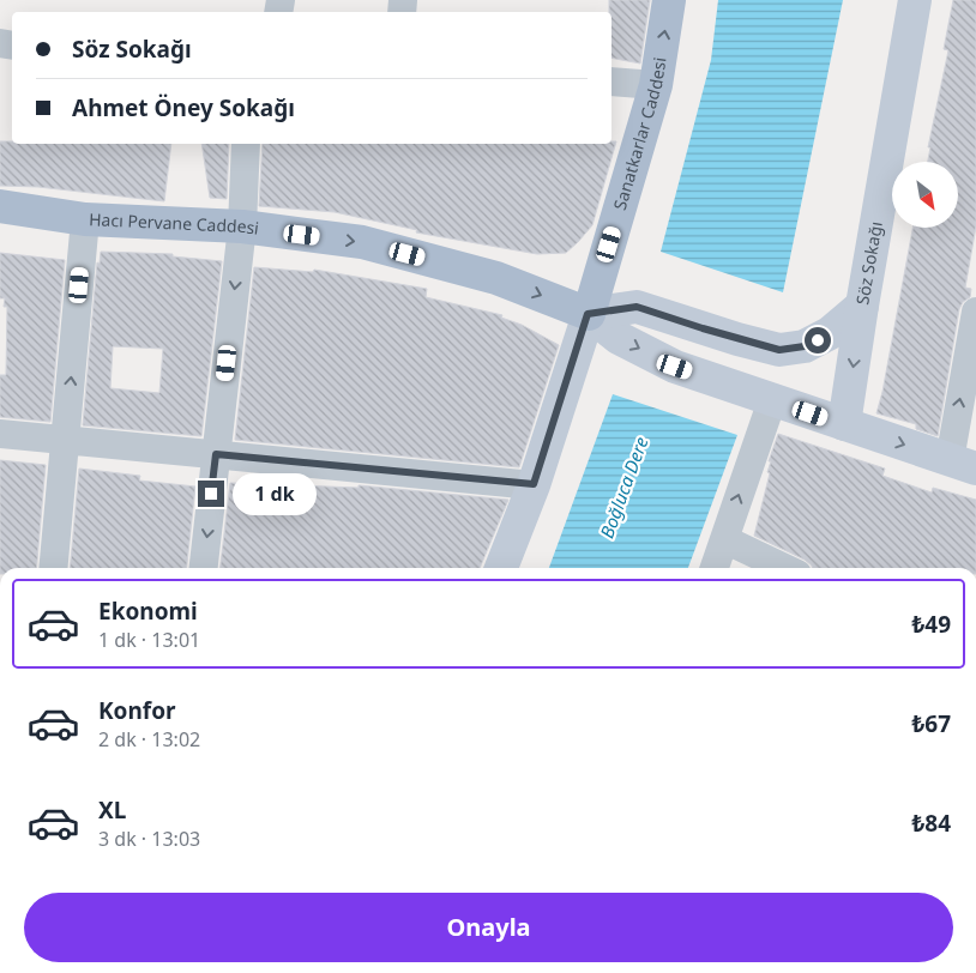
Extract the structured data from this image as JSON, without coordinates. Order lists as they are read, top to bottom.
{
  "streets": {
    "main road": ["Sanatkarlar Caddesi", "Hacı Pervane Caddesi", "Söz Sokağı"]
  },
  "crossings": [
    ["Sanatkarlar Caddesi", "Hacı Pervane Caddesi"],
    ["Sanatkarlar Caddesi", "Söz Sokağı"],
    ["Hacı Pervane Caddesi", "Söz Sokağı"]
  ],
  "one_way": ["Hacı Pervane Caddesi"],
  "water": ["Boğluca Dere"],
  "north": "bottom right",
  "page": {
    "banner": ["Söz Sokağı", "Ahmet Öney Sokağı"],
    "bubble": "1 dk",
    "list": [
      {
        "name": "Ekonomi",
        "note": "1 dk · 13:01",
        "value": "₺49"
      },
      {
        "name": "Konfor",
        "note": "2 dk · 13:02",
        "value": "₺67"
      },
      {
        "name": "XL",
        "note": "3 dk · 13:03",
        "value": "₺84"
      }
    ],
    "buttons": "Onayla"
  }
}
